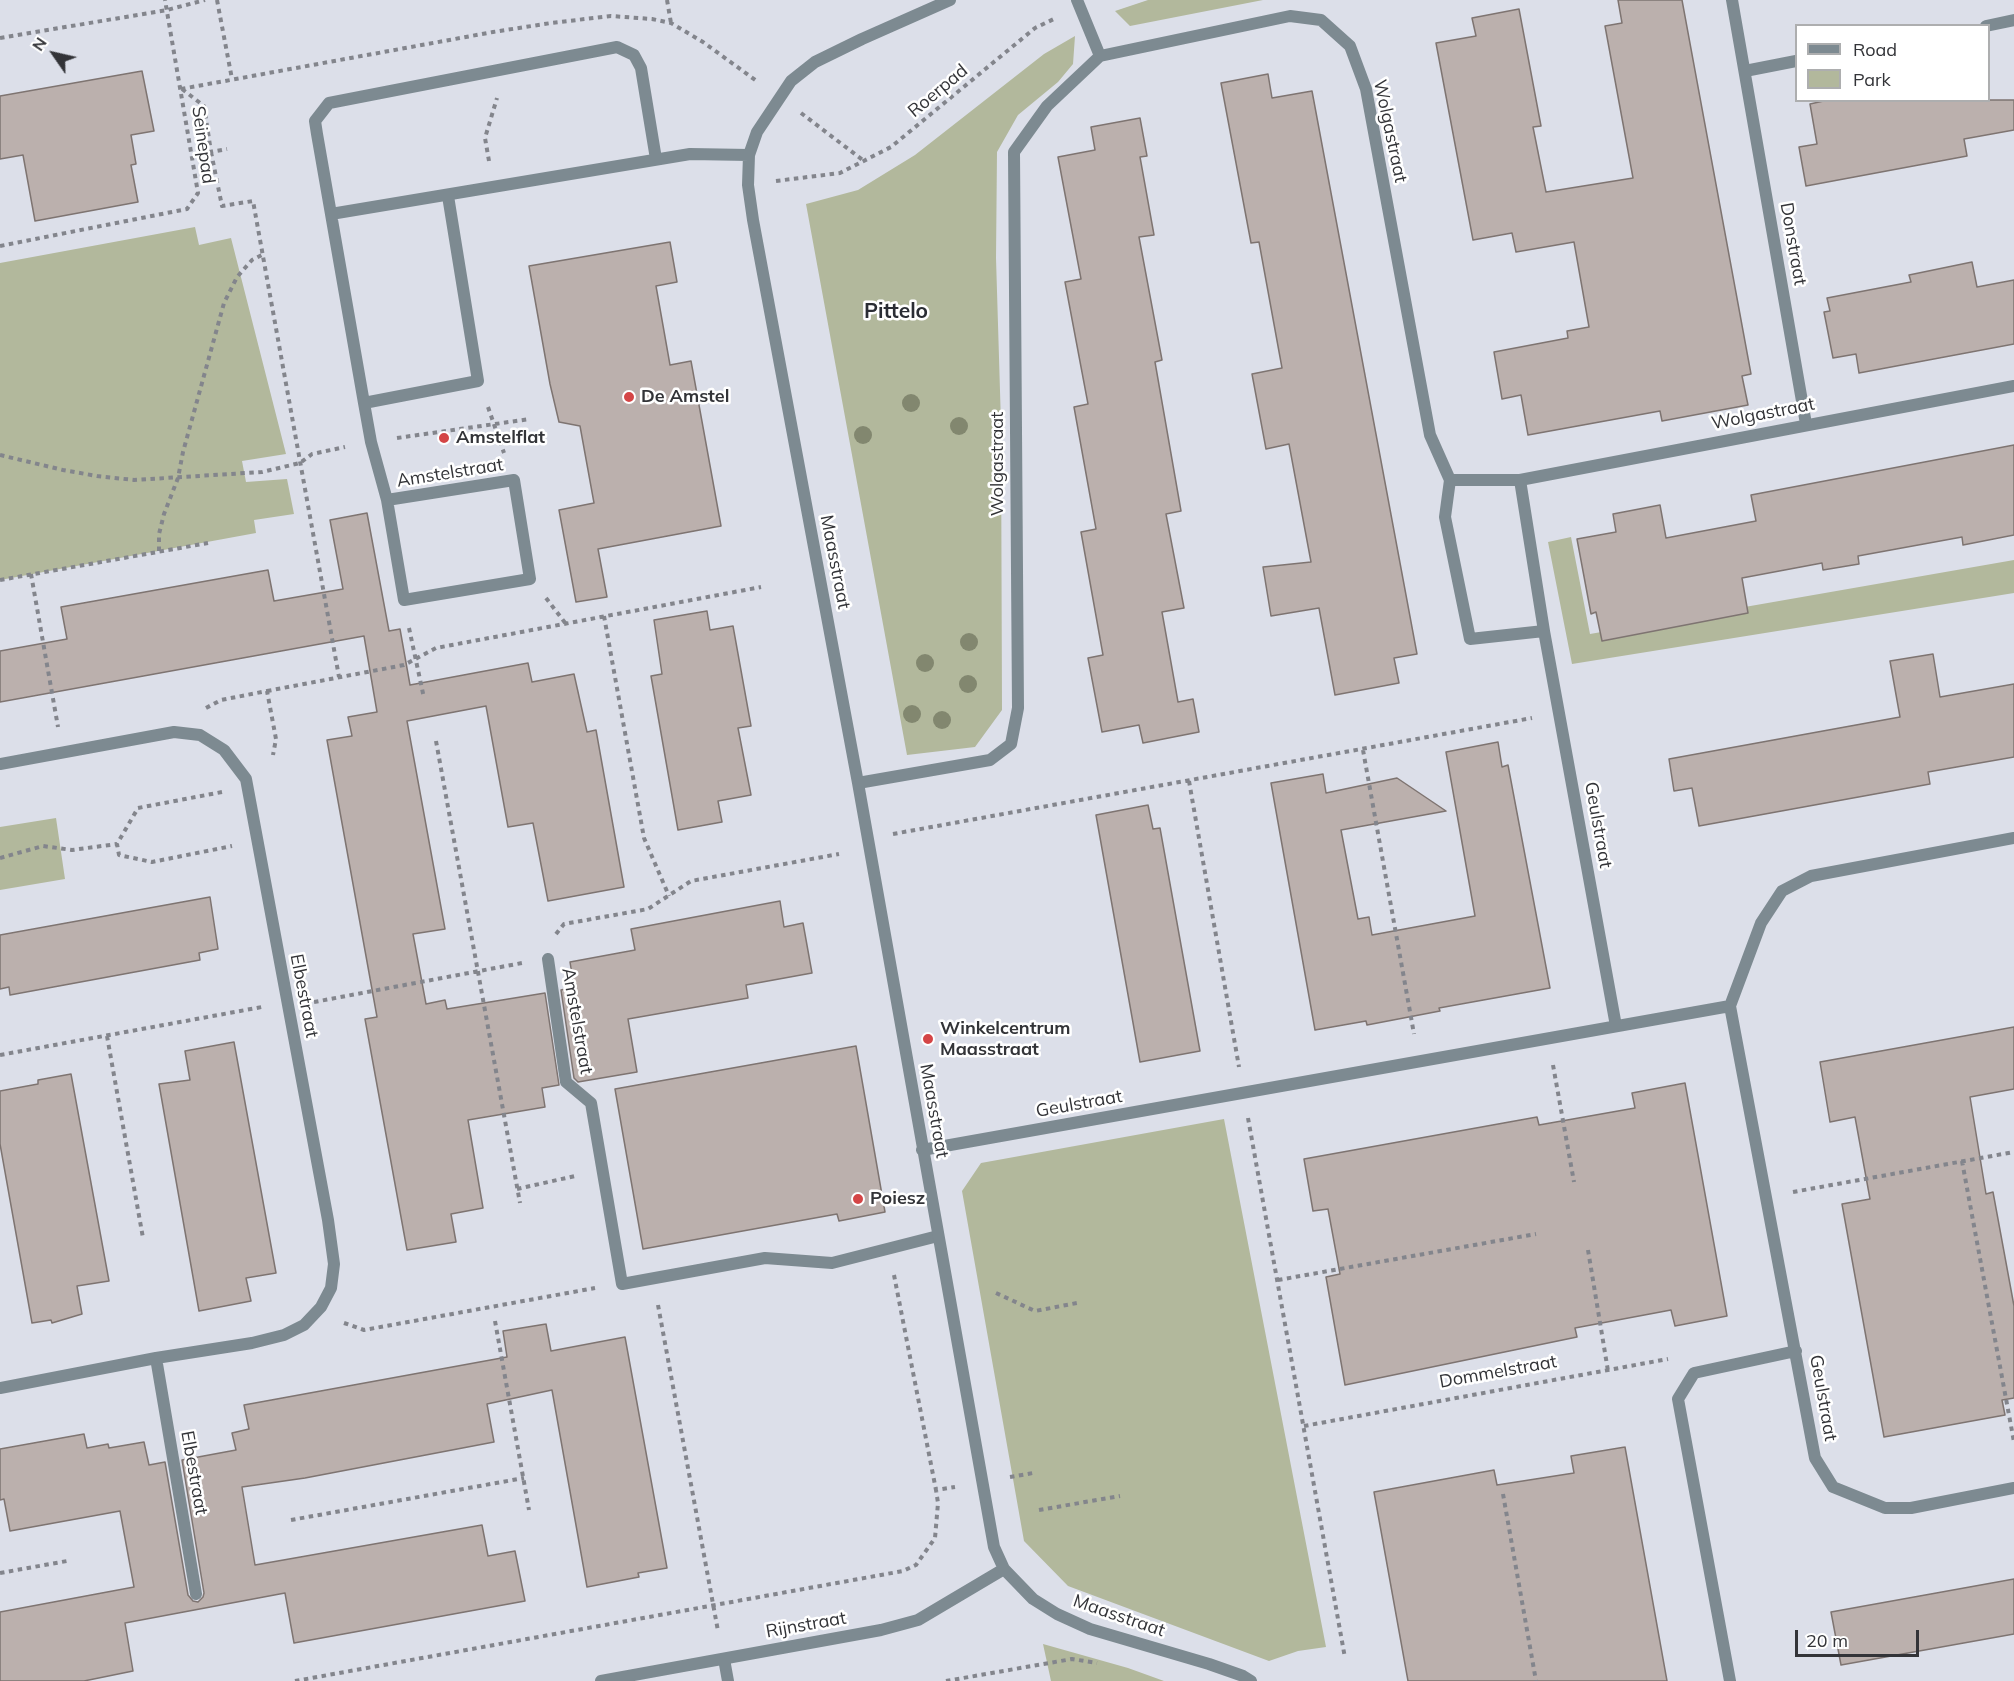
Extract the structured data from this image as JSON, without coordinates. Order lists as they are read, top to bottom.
{
  "streets": {
    "street": [
      "Wolgastraat",
      "Donstraat",
      "Amstelstraat",
      "Maasstraat",
      "Geulstraat",
      "Elbestraat",
      "Rijnstraat"
    ],
    "path": ["Roerpad", "Seinepad", "Dommelstraat"]
  },
  "crossings": [
    ["Wolgastraat", "Donstraat"],
    ["Wolgastraat", "Maasstraat"],
    ["Maasstraat", "Geulstraat"],
    ["Maasstraat", "Rijnstraat"]
  ],
  "districts": ["Pittelo"],
  "places": [
    "De Amstel",
    "Amstelflat",
    "Winkelcentrum Maasstraat",
    "Poiesz"
  ],
  "legend": ["Road", "Park"],
  "scale_bar": "20 m",
  "north": "top left"
}
